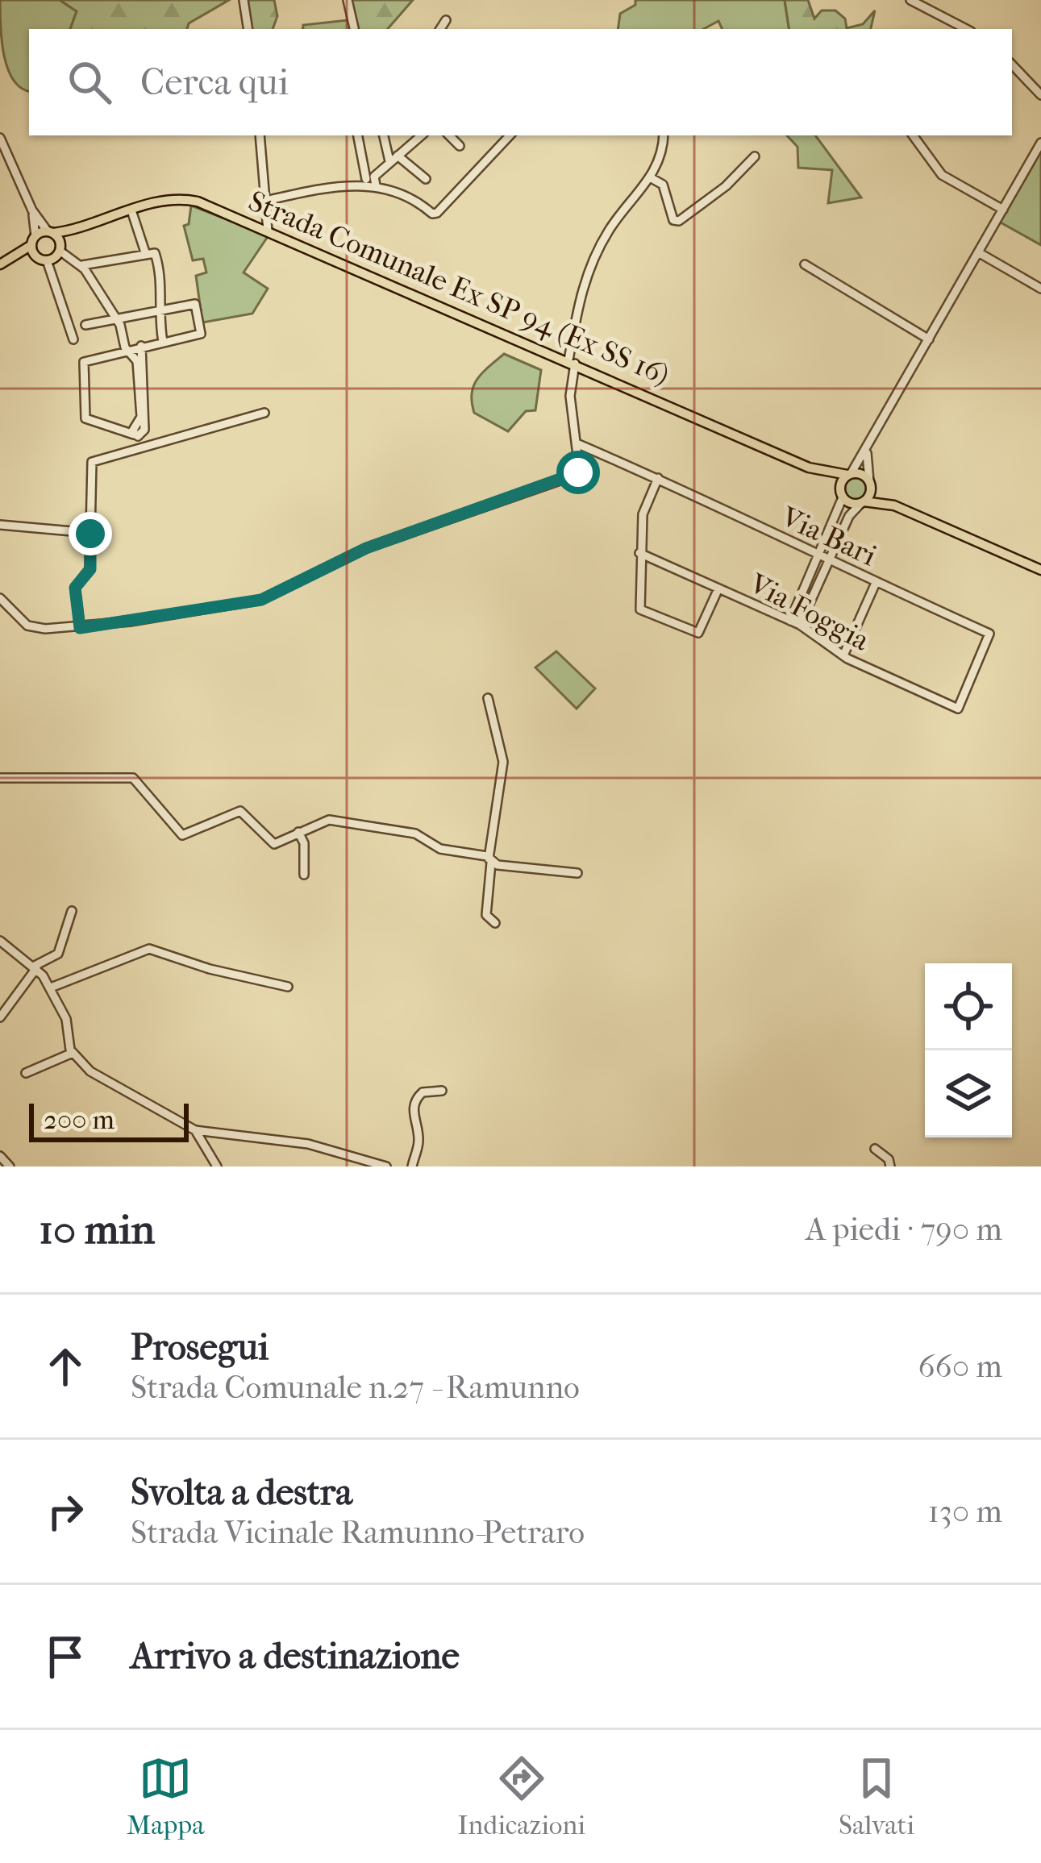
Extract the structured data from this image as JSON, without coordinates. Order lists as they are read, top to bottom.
{
  "streets": {
    "main road": ["Strada Comunale Ex SP 94 (Ex SS 16)"],
    "street": ["Via Bari", "Via Foggia"]
  },
  "crossings": [
    ["Via Bari", "Via Foggia"]
  ],
  "scale_bar": "200 m",
  "page": {
    "search": "Cerca qui",
    "scale": "200 m",
    "heading": ["10 min", "A piedi · 790 m"],
    "list": [
      ["Prosegui", "Strada Comunale n.27 - Ramunno", "660 m"],
      ["Svolta a destra", "Strada Vicinale Ramunno-Petraro", "130 m"],
      "Arrivo a destinazione"
    ],
    "nav": ["Mappa", "Indicazioni", "Salvati"]
  }
}
